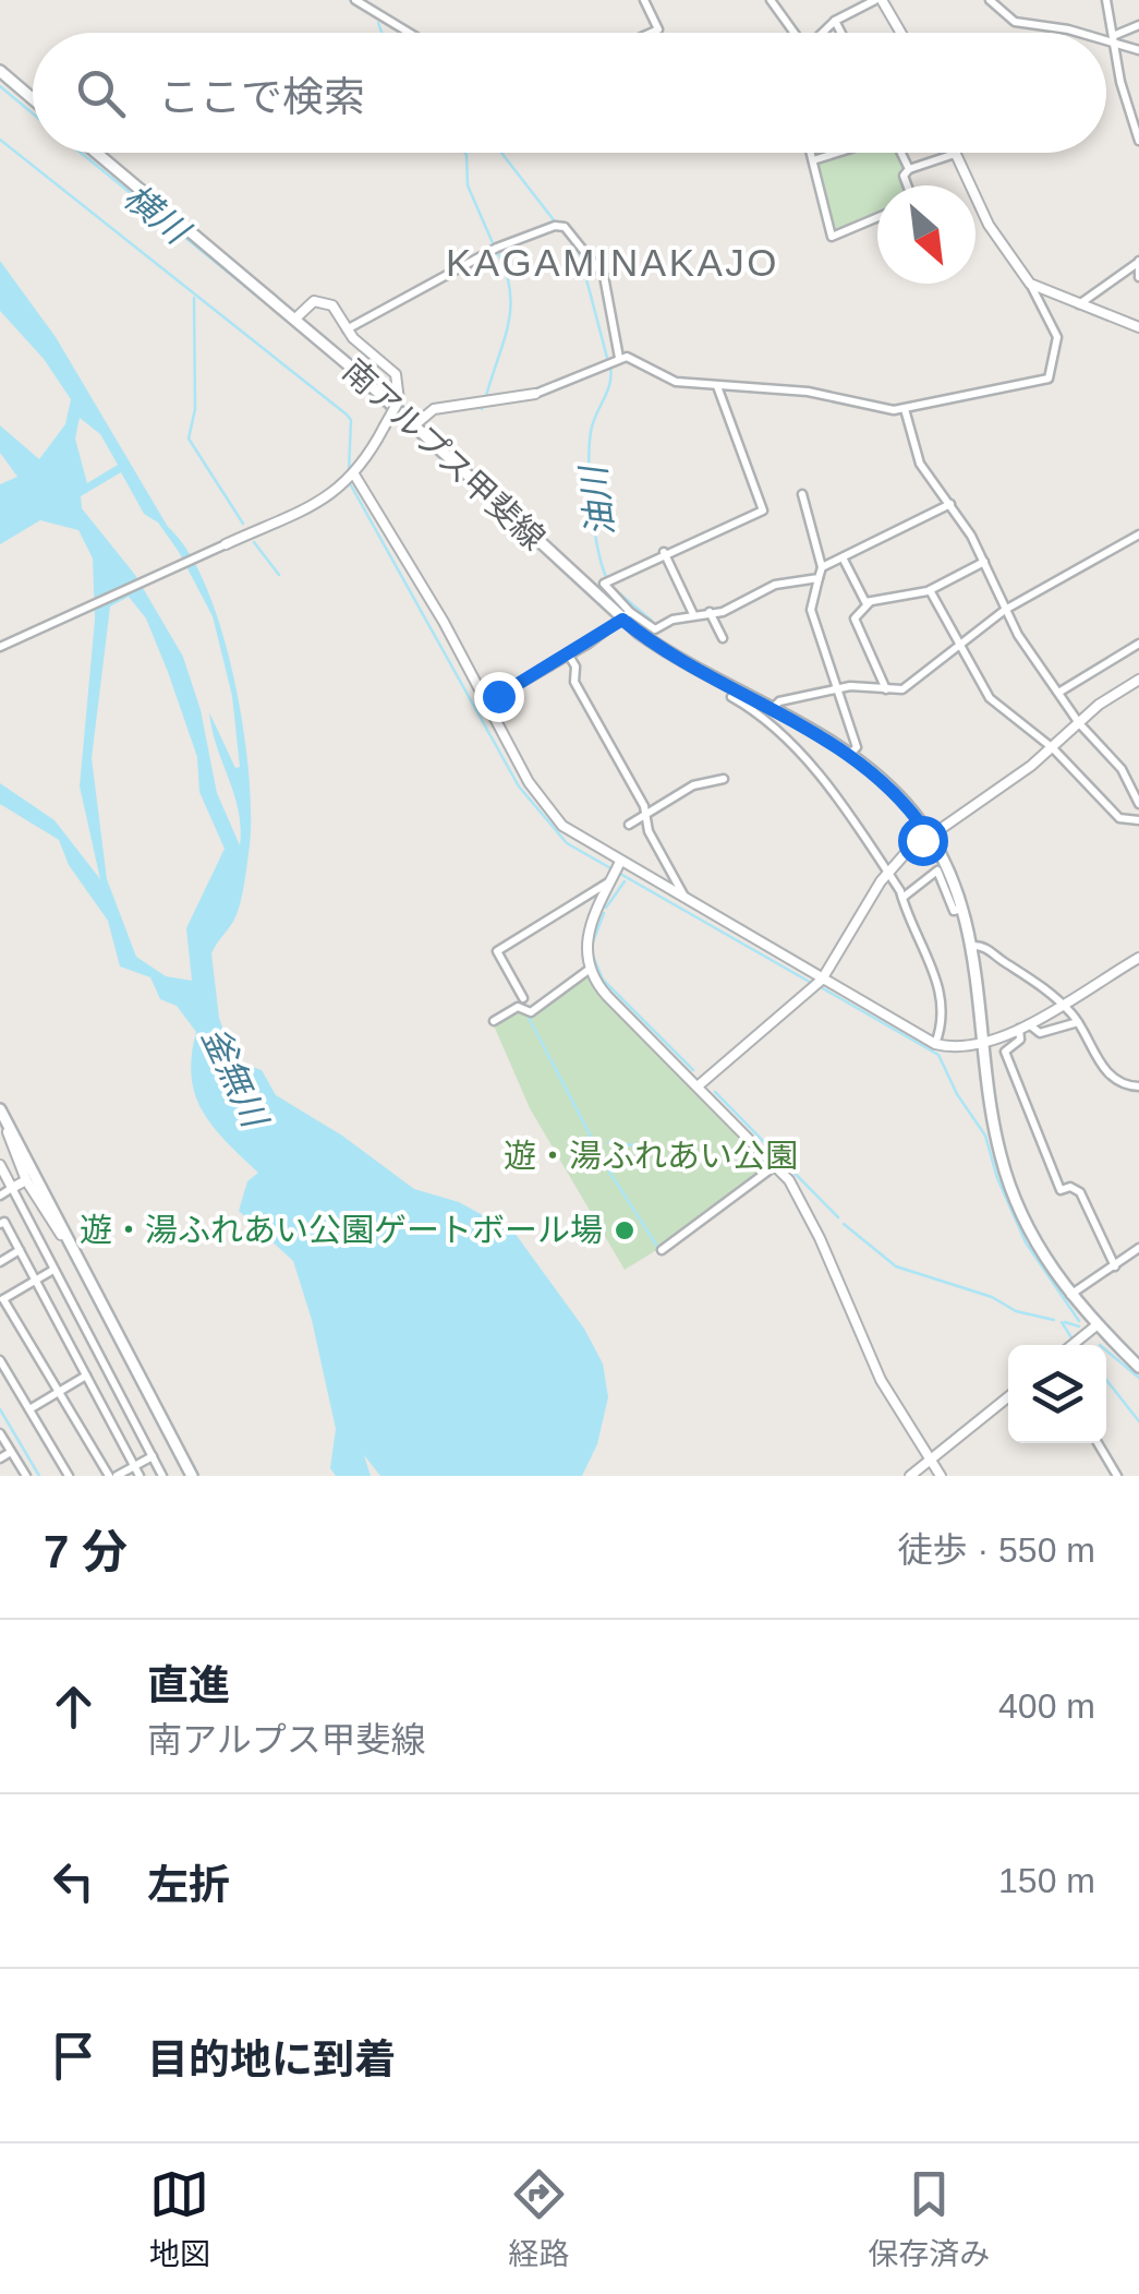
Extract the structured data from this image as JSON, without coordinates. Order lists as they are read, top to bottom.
{
  "streets": {
    "main road": ["南アルプス甲斐線"]
  },
  "districts": ["KAGAMINAKAJO"],
  "water": ["横川", "油川", "釜無川"],
  "parks": ["遊・湯ふれあい公園"],
  "places": ["遊・湯ふれあい公園ゲートボール場"],
  "north": "bottom right",
  "page": {
    "search": "ここで検索",
    "heading": ["7 分", "徒歩 · 550 m"],
    "list": [
      ["直進", "南アルプス甲斐線", "400 m"],
      ["左折", "150 m"],
      "目的地に到着"
    ],
    "nav": ["地図", "経路", "保存済み"]
  }
}
